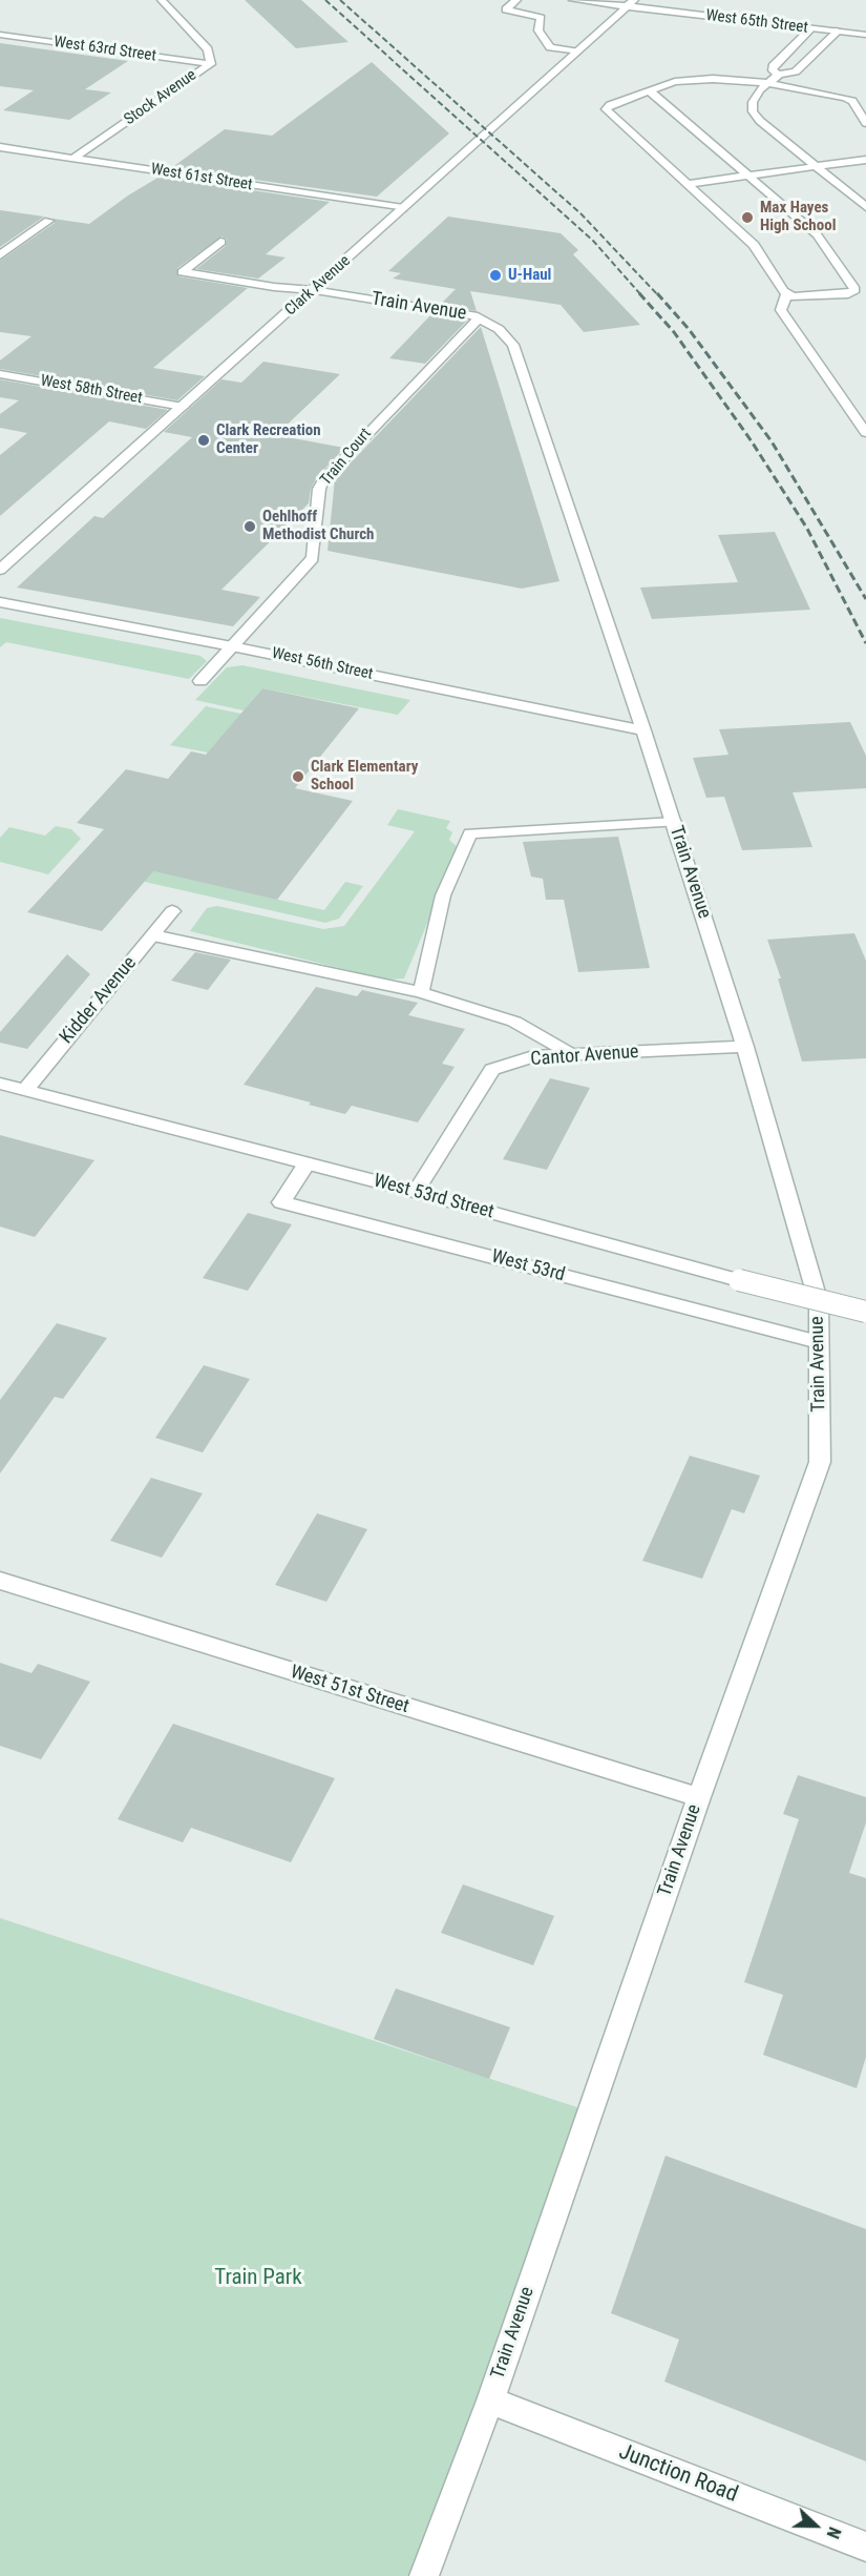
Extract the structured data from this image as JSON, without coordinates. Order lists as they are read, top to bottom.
{
  "streets": {
    "street": [
      "West 65th Street",
      "West 63rd Street",
      "Stock Avenue",
      "West 61st Street",
      "Clark Avenue",
      "Train Avenue",
      "West 58th Street",
      "Train Court",
      "West 56th Street",
      "Kidder Avenue",
      "Cantor Avenue",
      "West 53rd Street",
      "West 53rd",
      "West 51st Street",
      "Junction Road"
    ]
  },
  "crossings": [
    ["West 65th Street", "Clark Avenue"],
    ["West 63rd Street", "Stock Avenue"],
    ["Stock Avenue", "West 61st Street"],
    ["West 61st Street", "Clark Avenue"],
    ["Clark Avenue", "Train Avenue"],
    ["Clark Avenue", "West 58th Street"],
    ["Train Avenue", "Train Court"],
    ["Train Avenue", "West 56th Street"],
    ["Train Avenue", "Cantor Avenue"],
    ["Train Avenue", "West 53rd"],
    ["Train Avenue", "West 51st Street"],
    ["Train Avenue", "Junction Road"],
    ["Train Court", "West 56th Street"],
    ["Kidder Avenue", "West 53rd Street"],
    ["Cantor Avenue", "West 53rd Street"],
    ["West 53rd Street", "West 53rd"]
  ],
  "parks": ["Train Park"],
  "places": [
    "Max Hayes High School",
    "U-Haul",
    "Clark Recreation Center",
    "Oehlhoff Methodist Church",
    "Clark Elementary School"
  ],
  "north": "right"
}
